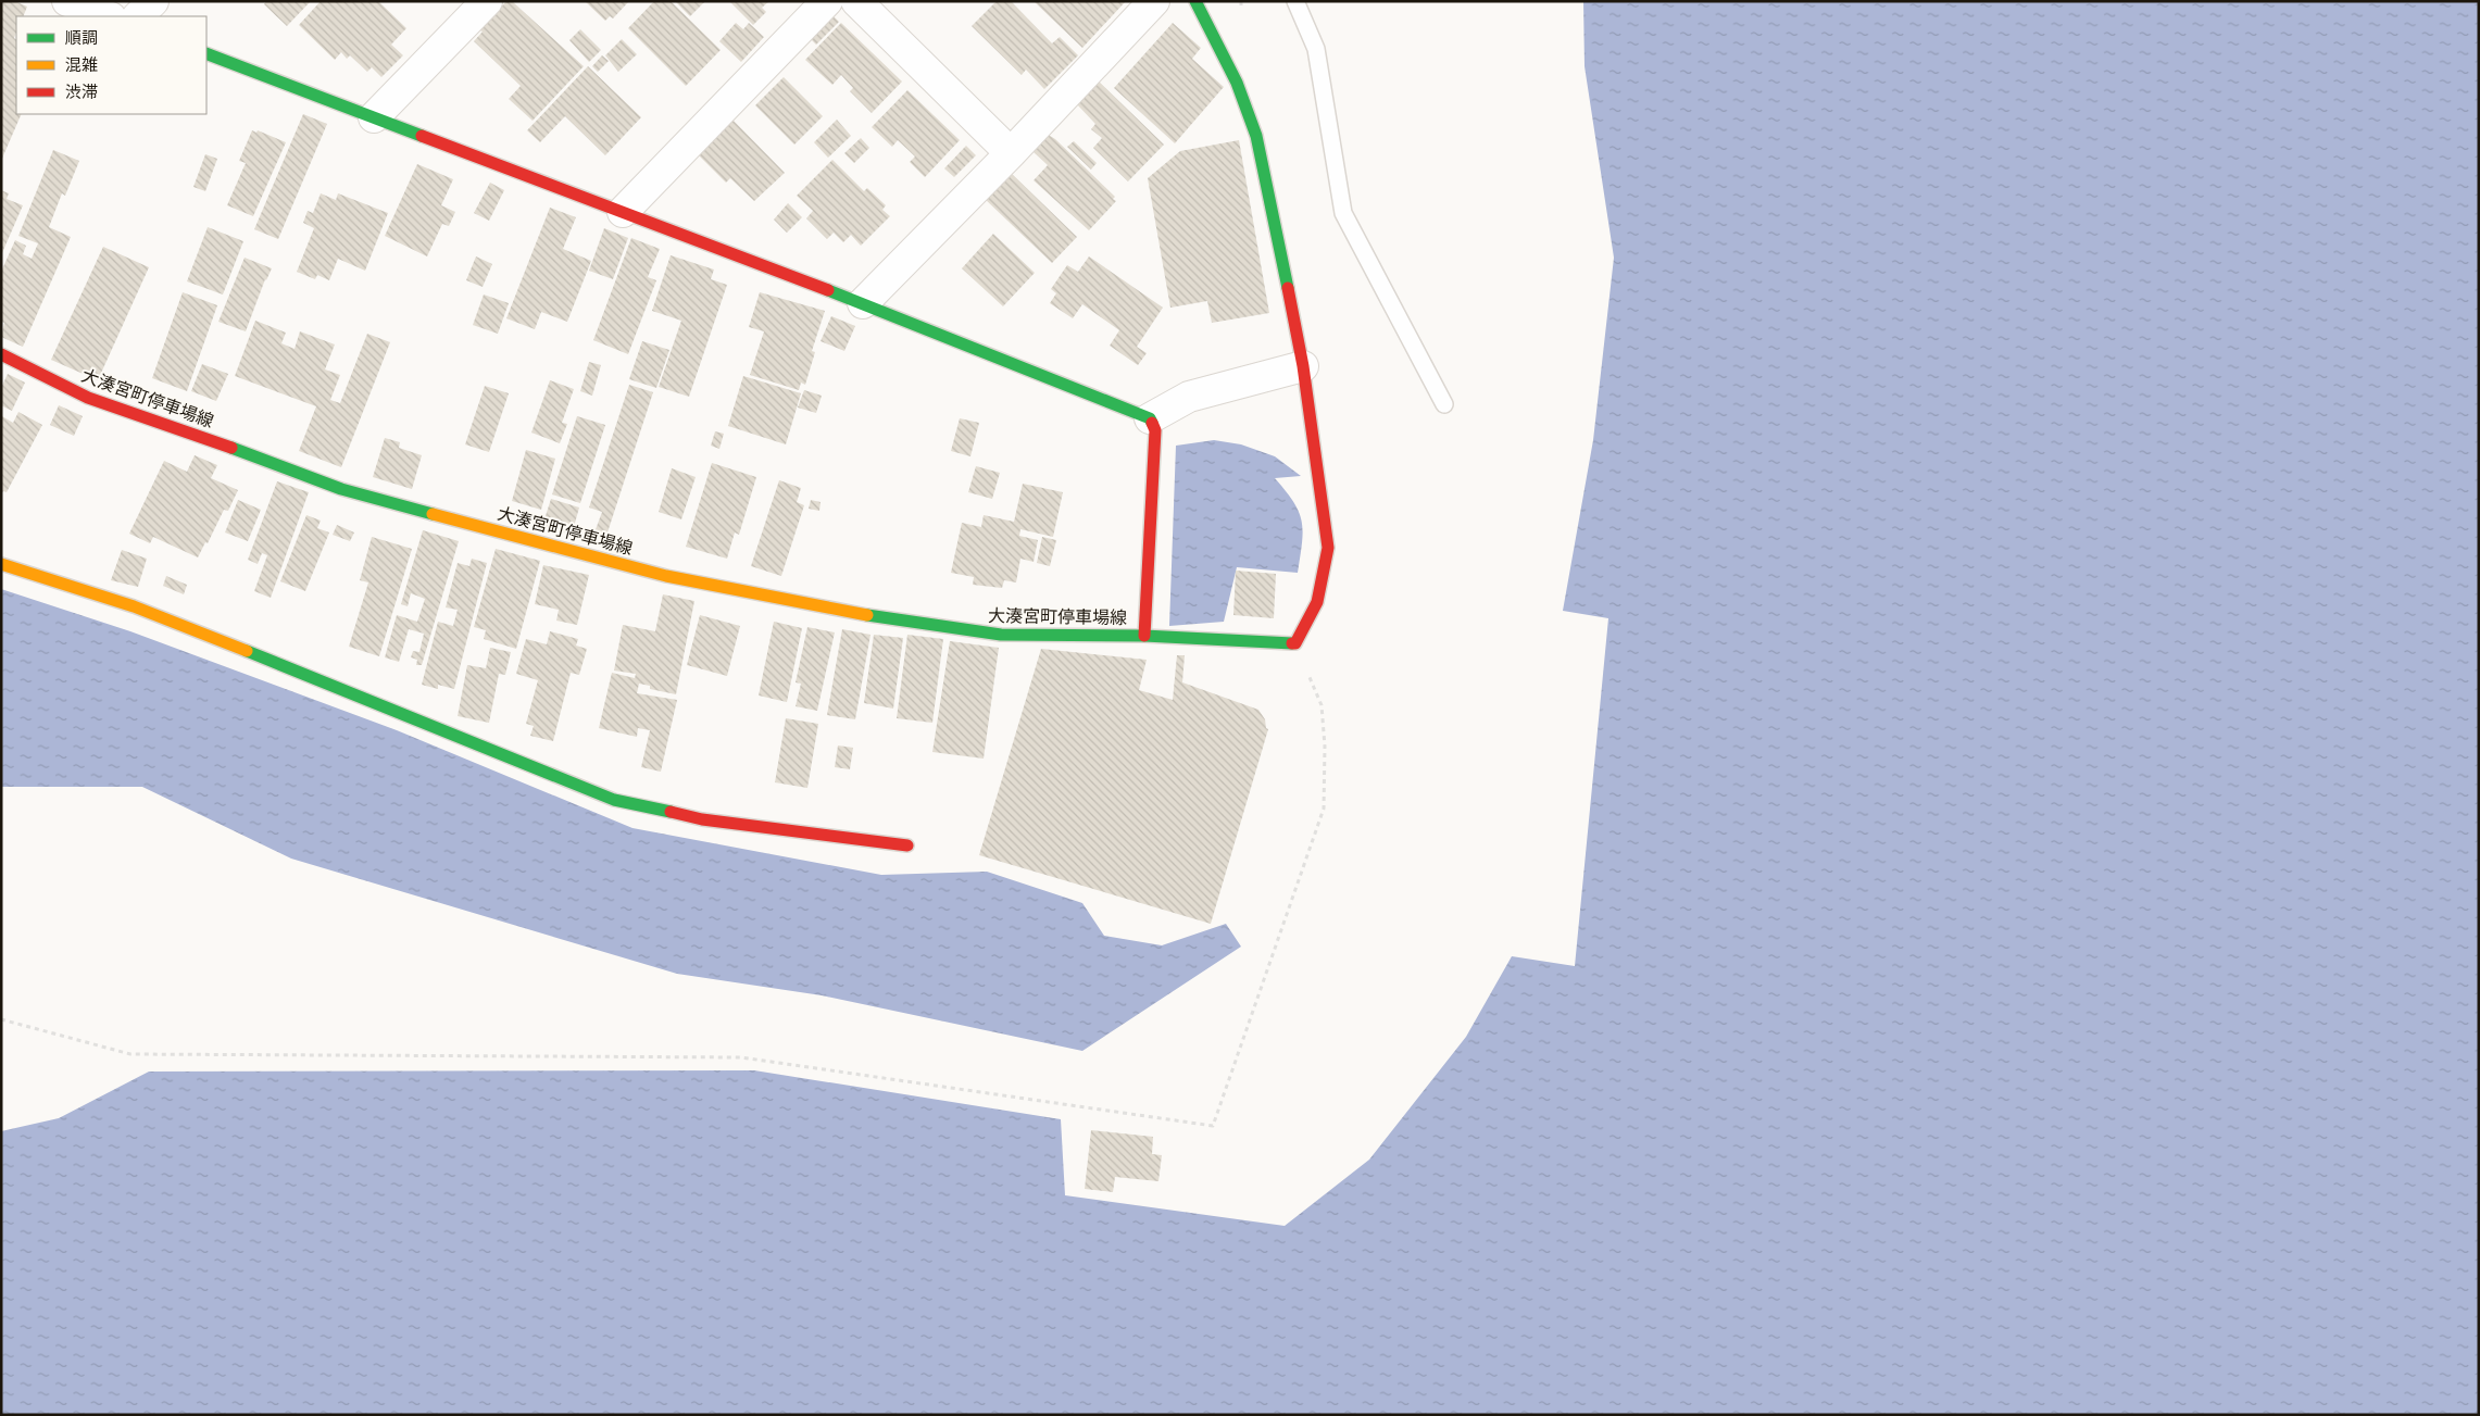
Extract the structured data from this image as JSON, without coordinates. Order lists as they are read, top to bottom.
{
  "streets": {
    "street": ["大湊宮町停車場線"]
  },
  "legend": ["順調", "混雑", "渋滞"]
}
